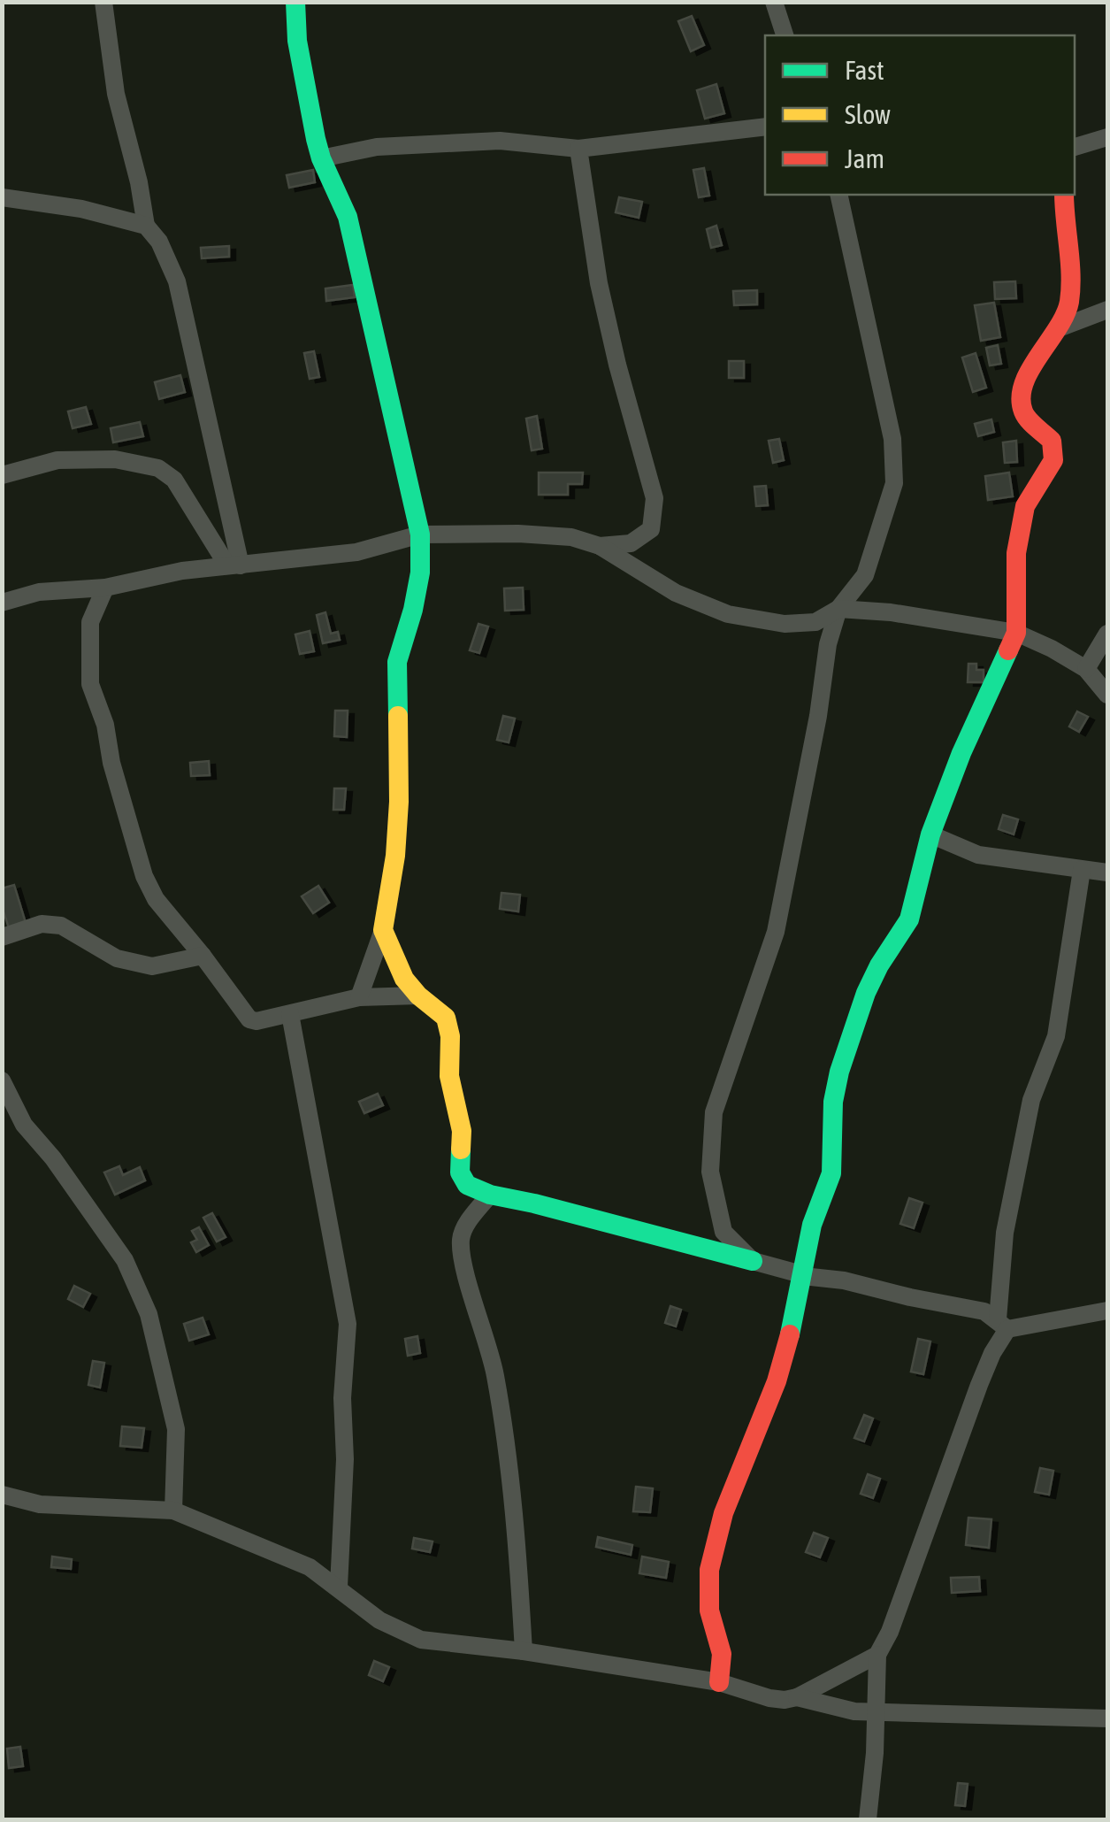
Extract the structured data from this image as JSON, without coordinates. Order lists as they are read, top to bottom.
{
  "legend": ["Fast", "Slow", "Jam"]
}
